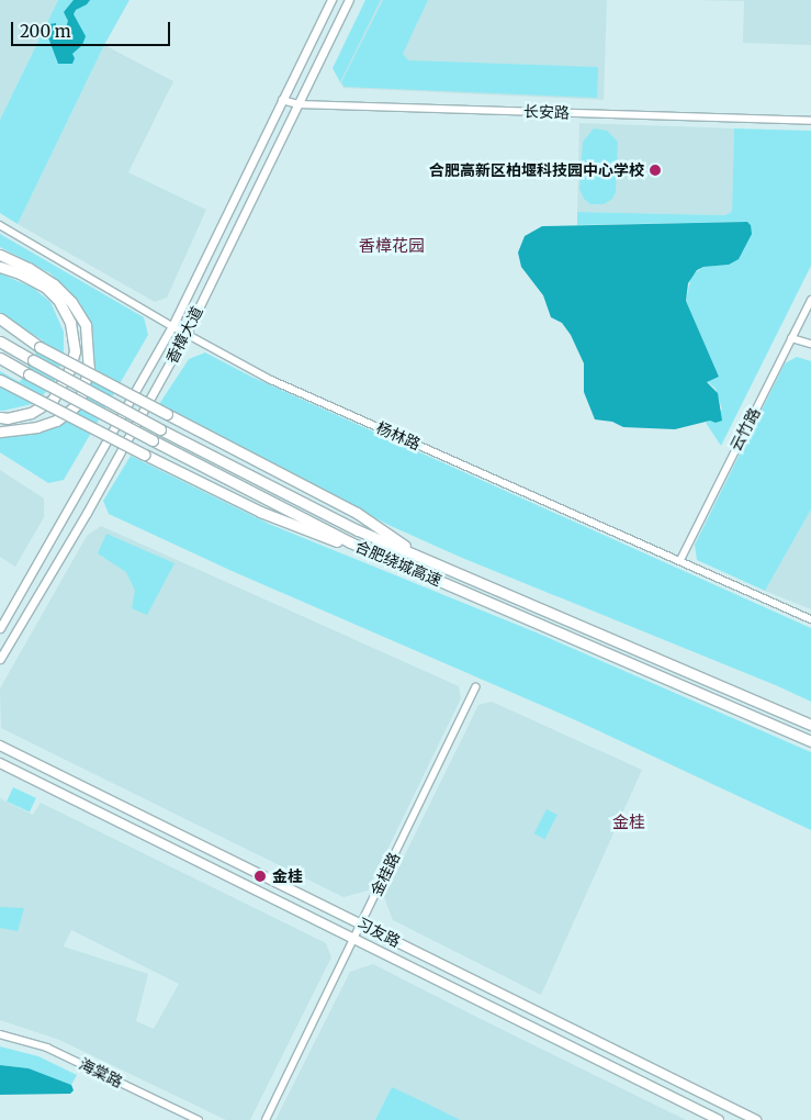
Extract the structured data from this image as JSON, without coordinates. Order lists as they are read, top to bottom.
{
  "streets": {
    "highway": ["合肥绕城高速"],
    "main road": ["香樟大道", "习友路"],
    "street": [
      "长安路",
      "云竹路",
      "杨林路",
      "金桂路",
      "海棠路"
    ]
  },
  "crossings": [
    ["长安路", "香樟大道"],
    ["香樟大道", "杨林路"],
    ["云竹路", "杨林路"],
    ["金桂路", "习友路"]
  ],
  "districts": ["香樟花园", "金桂"],
  "places": ["合肥高新区柏堰科技园中心学校", "金桂"],
  "scale_bar": "200 m"
}
